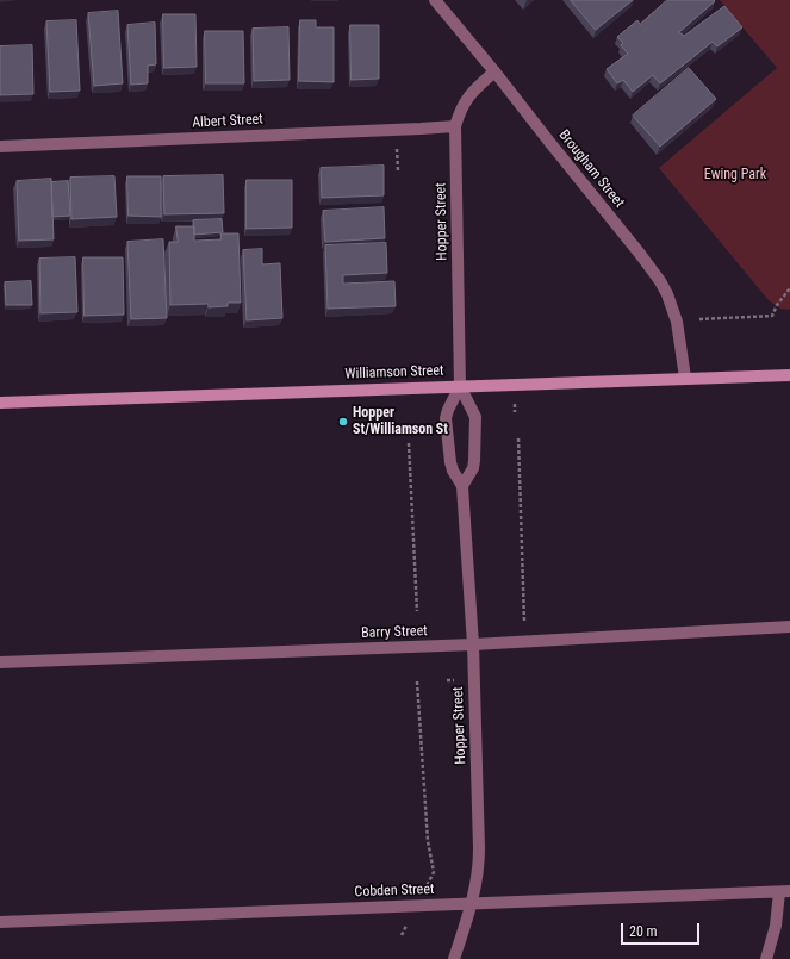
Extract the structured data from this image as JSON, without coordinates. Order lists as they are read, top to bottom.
{
  "streets": {
    "street": [
      "Albert Street",
      "Brougham Street",
      "Hopper Street",
      "Williamson Street",
      "Barry Street",
      "Cobden Street"
    ]
  },
  "crossings": [
    ["Albert Street", "Hopper Street"],
    ["Brougham Street", "Hopper Street"],
    ["Brougham Street", "Williamson Street"],
    ["Hopper Street", "Williamson Street"],
    ["Hopper Street", "Barry Street"],
    ["Hopper Street", "Cobden Street"]
  ],
  "parks": ["Ewing Park"],
  "places": ["Hopper St/Williamson St"],
  "scale_bar": "20 m"
}
